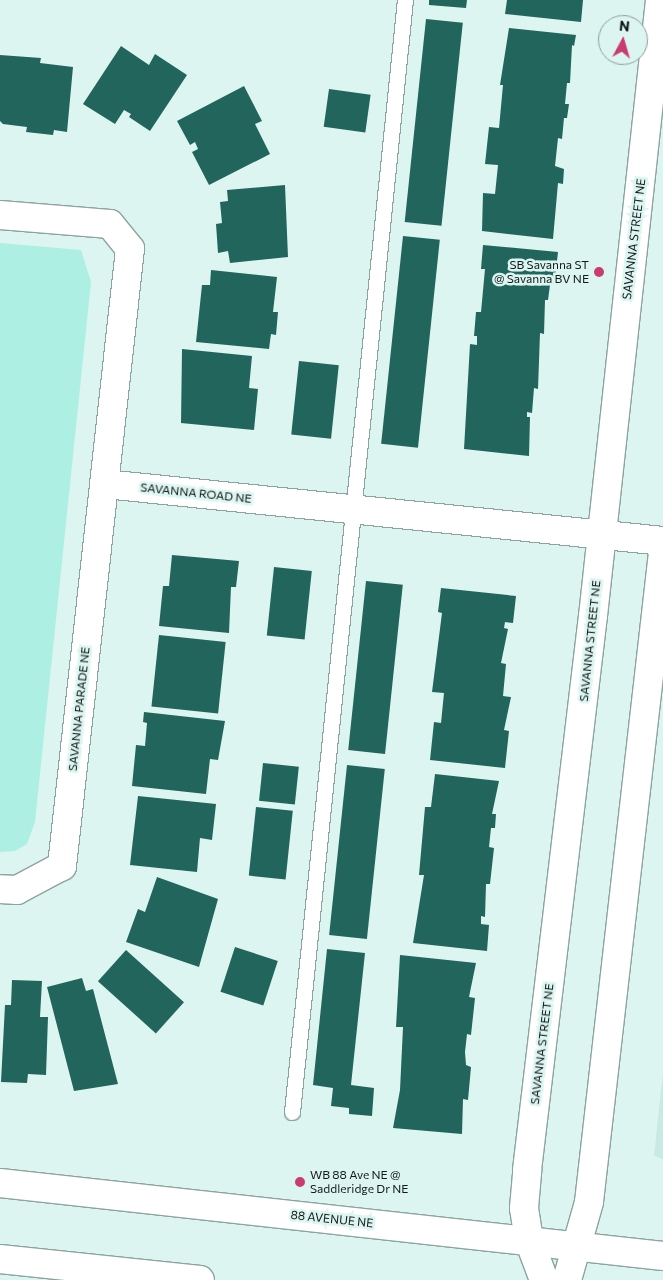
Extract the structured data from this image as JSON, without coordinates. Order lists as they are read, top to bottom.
{
  "streets": {
    "street": [
      "SAVANNA STREET NE",
      "SAVANNA ROAD NE",
      "SAVANNA PARADE NE",
      "88 AVENUE NE"
    ]
  },
  "crossings": [
    ["SAVANNA STREET NE", "SAVANNA ROAD NE"],
    ["SAVANNA STREET NE", "88 AVENUE NE"],
    ["SAVANNA ROAD NE", "SAVANNA PARADE NE"]
  ],
  "places": ["SB Savanna ST @ Savanna BV NE", "WB 88 Ave NE @ Saddleridge Dr NE"],
  "north": "top"
}
